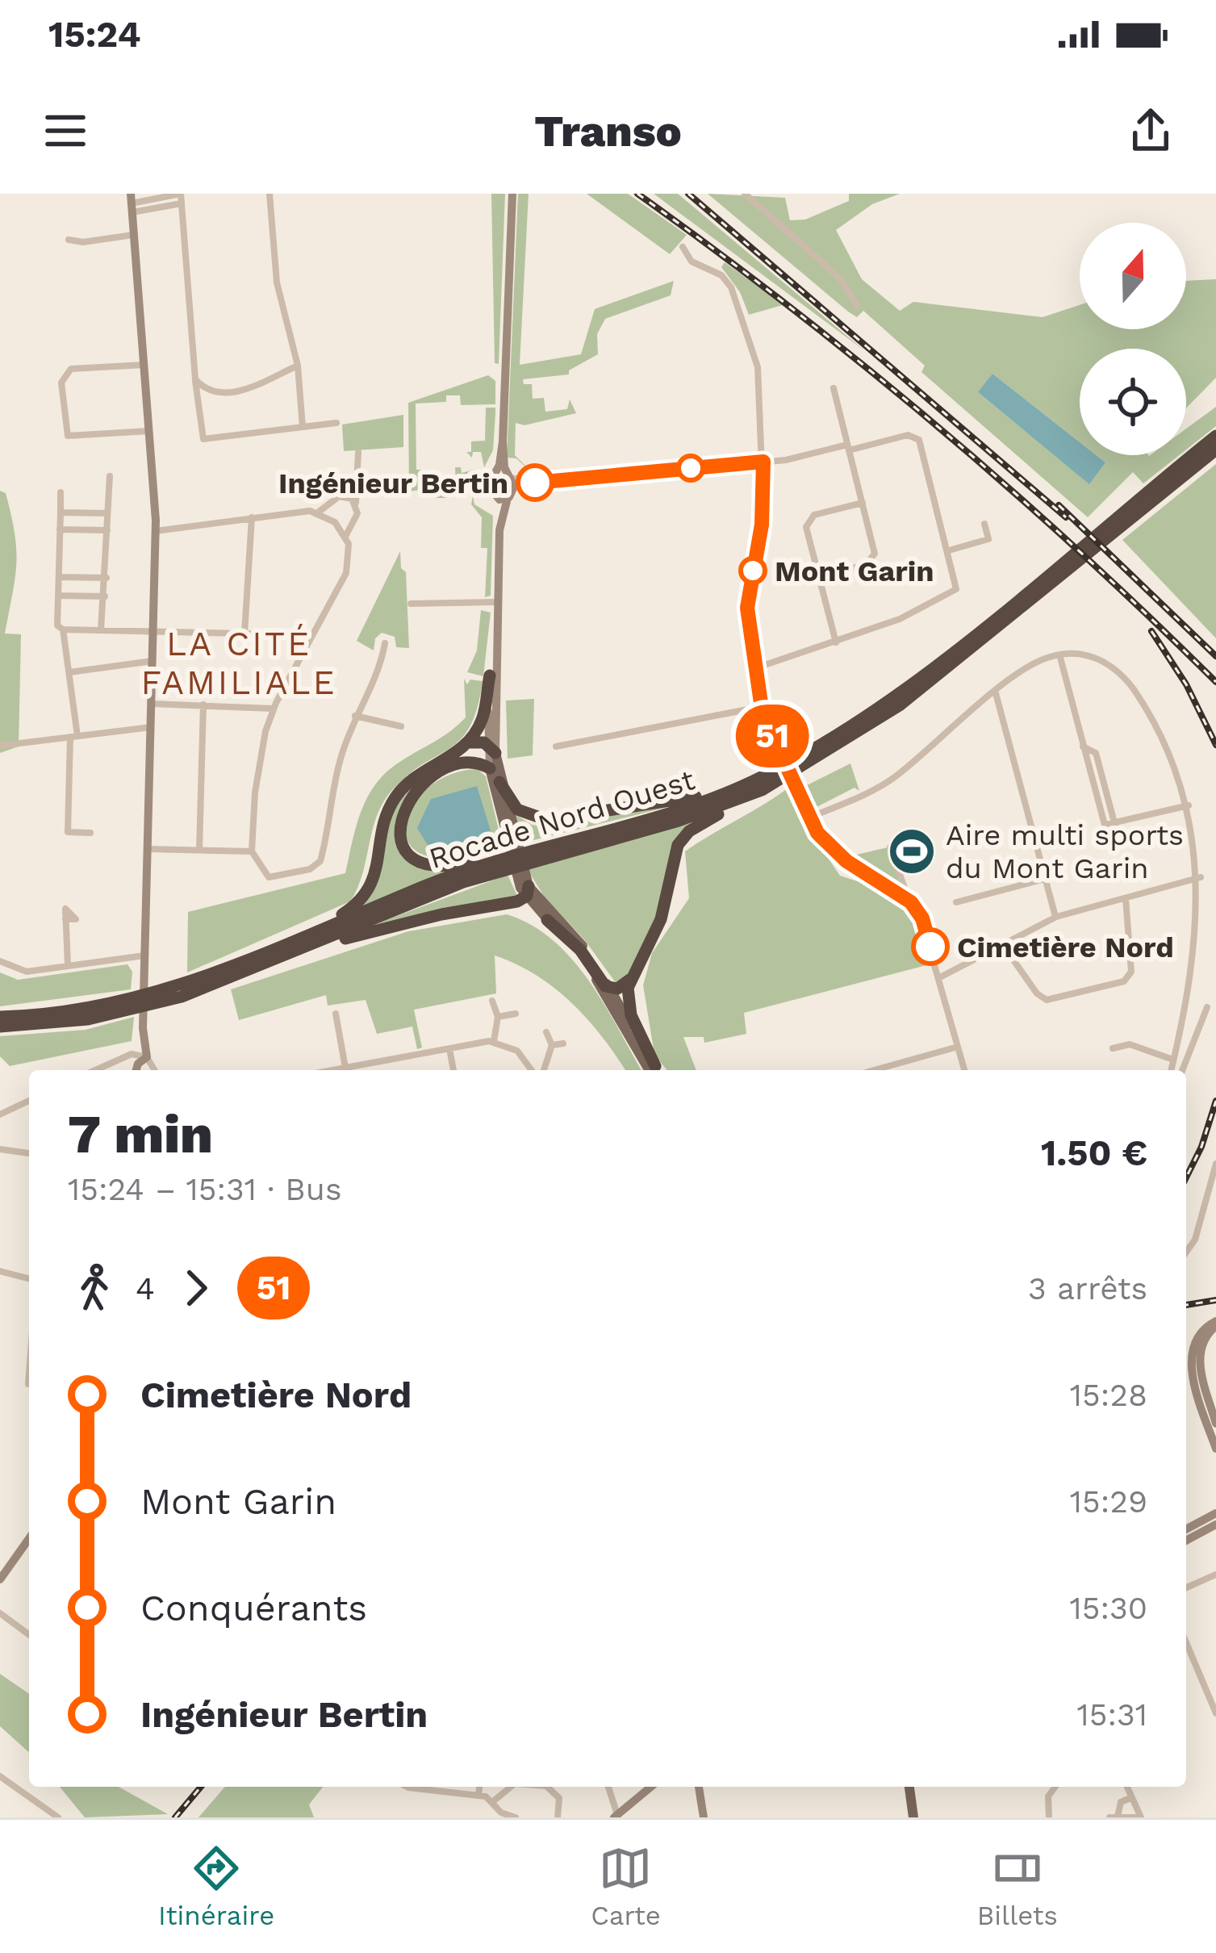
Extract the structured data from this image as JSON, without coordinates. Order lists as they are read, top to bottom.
{
  "streets": {
    "highway": ["Rocade Nord Ouest"]
  },
  "districts": ["LA CITÉ FAMILIALE"],
  "places": {
    "other": ["Ingénieur Bertin", "Mont Garin", "Cimetière Nord"],
    "sports": ["Aire multi sports du Mont Garin"]
  },
  "lines": ["bus line 51"],
  "north": "top",
  "page": {
    "status": "15:24",
    "header": "Transo",
    "on_map": "51",
    "heading": ["7 min", "15:24 – 15:31 · Bus", "1.50 €"],
    "legs": ["4", "51", "3 arrêts"],
    "list": [
      {
        "name": "Cimetière Nord",
        "value": "15:28"
      },
      {
        "name": "Mont Garin",
        "value": "15:29"
      },
      {
        "name": "Conquérants",
        "value": "15:30"
      },
      {
        "name": "Ingénieur Bertin",
        "value": "15:31"
      }
    ],
    "tabs": ["Itinéraire", "Carte", "Billets"]
  }
}
